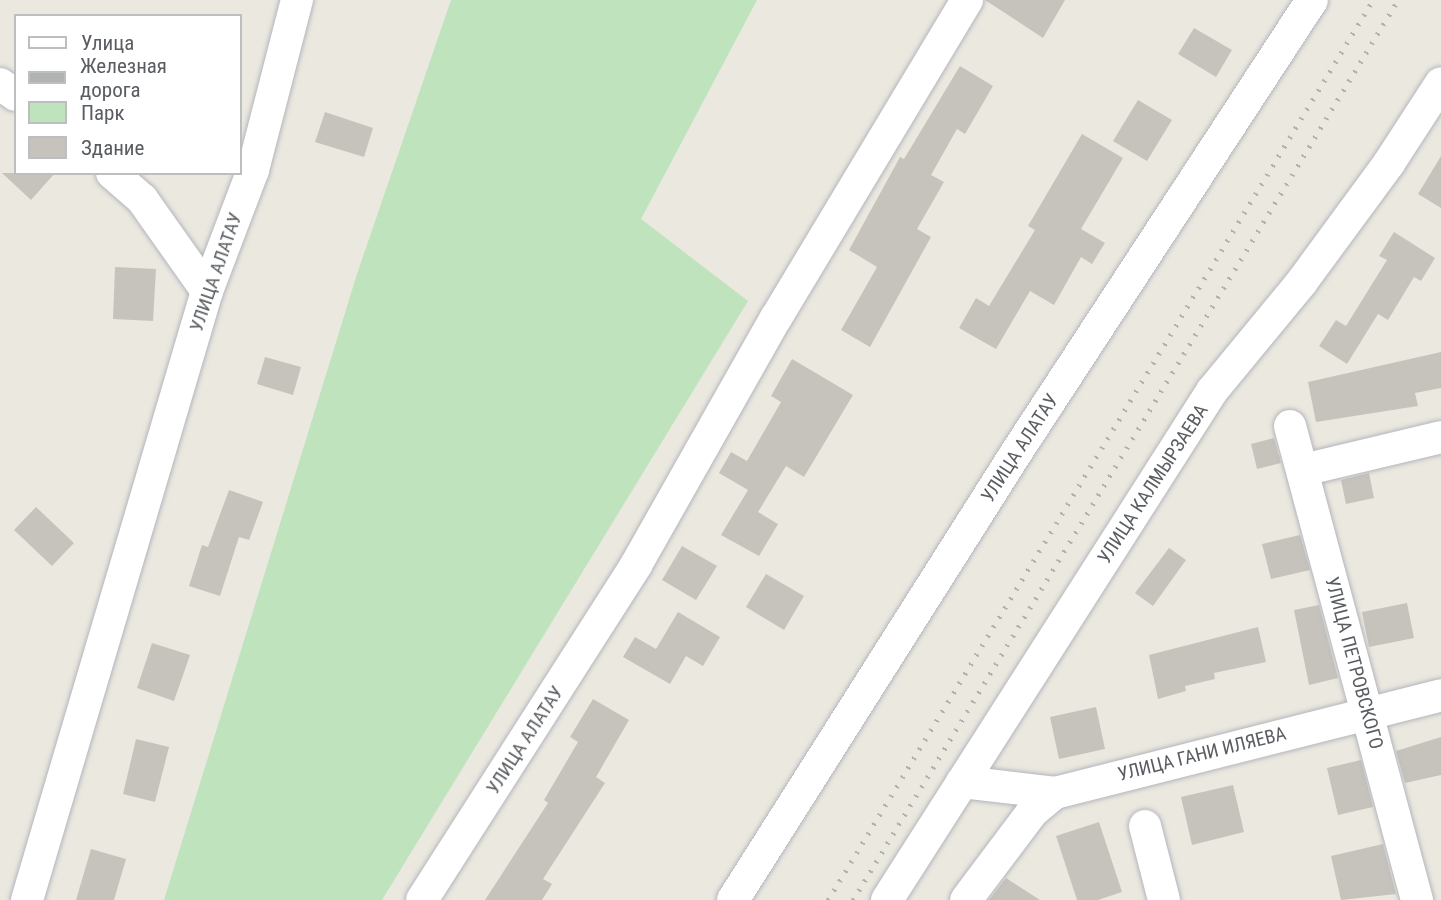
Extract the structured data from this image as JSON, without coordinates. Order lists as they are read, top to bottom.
{
  "streets": {
    "street": [
      "УЛИЦА АЛАТАУ",
      "УЛИЦА КАЛМЫРЗАЕВА",
      "УЛИЦА ПЕТРОВСКОГО",
      "УЛИЦА ГАНИ ИЛЯЕВА"
    ]
  },
  "crossings": [
    ["УЛИЦА КАЛМЫРЗАЕВА", "УЛИЦА ГАНИ ИЛЯЕВА"],
    ["УЛИЦА ПЕТРОВСКОГО", "УЛИЦА ГАНИ ИЛЯЕВА"]
  ],
  "legend": [
    "Улица",
    "Железная дорога",
    "Парк",
    "Здание"
  ]
}
